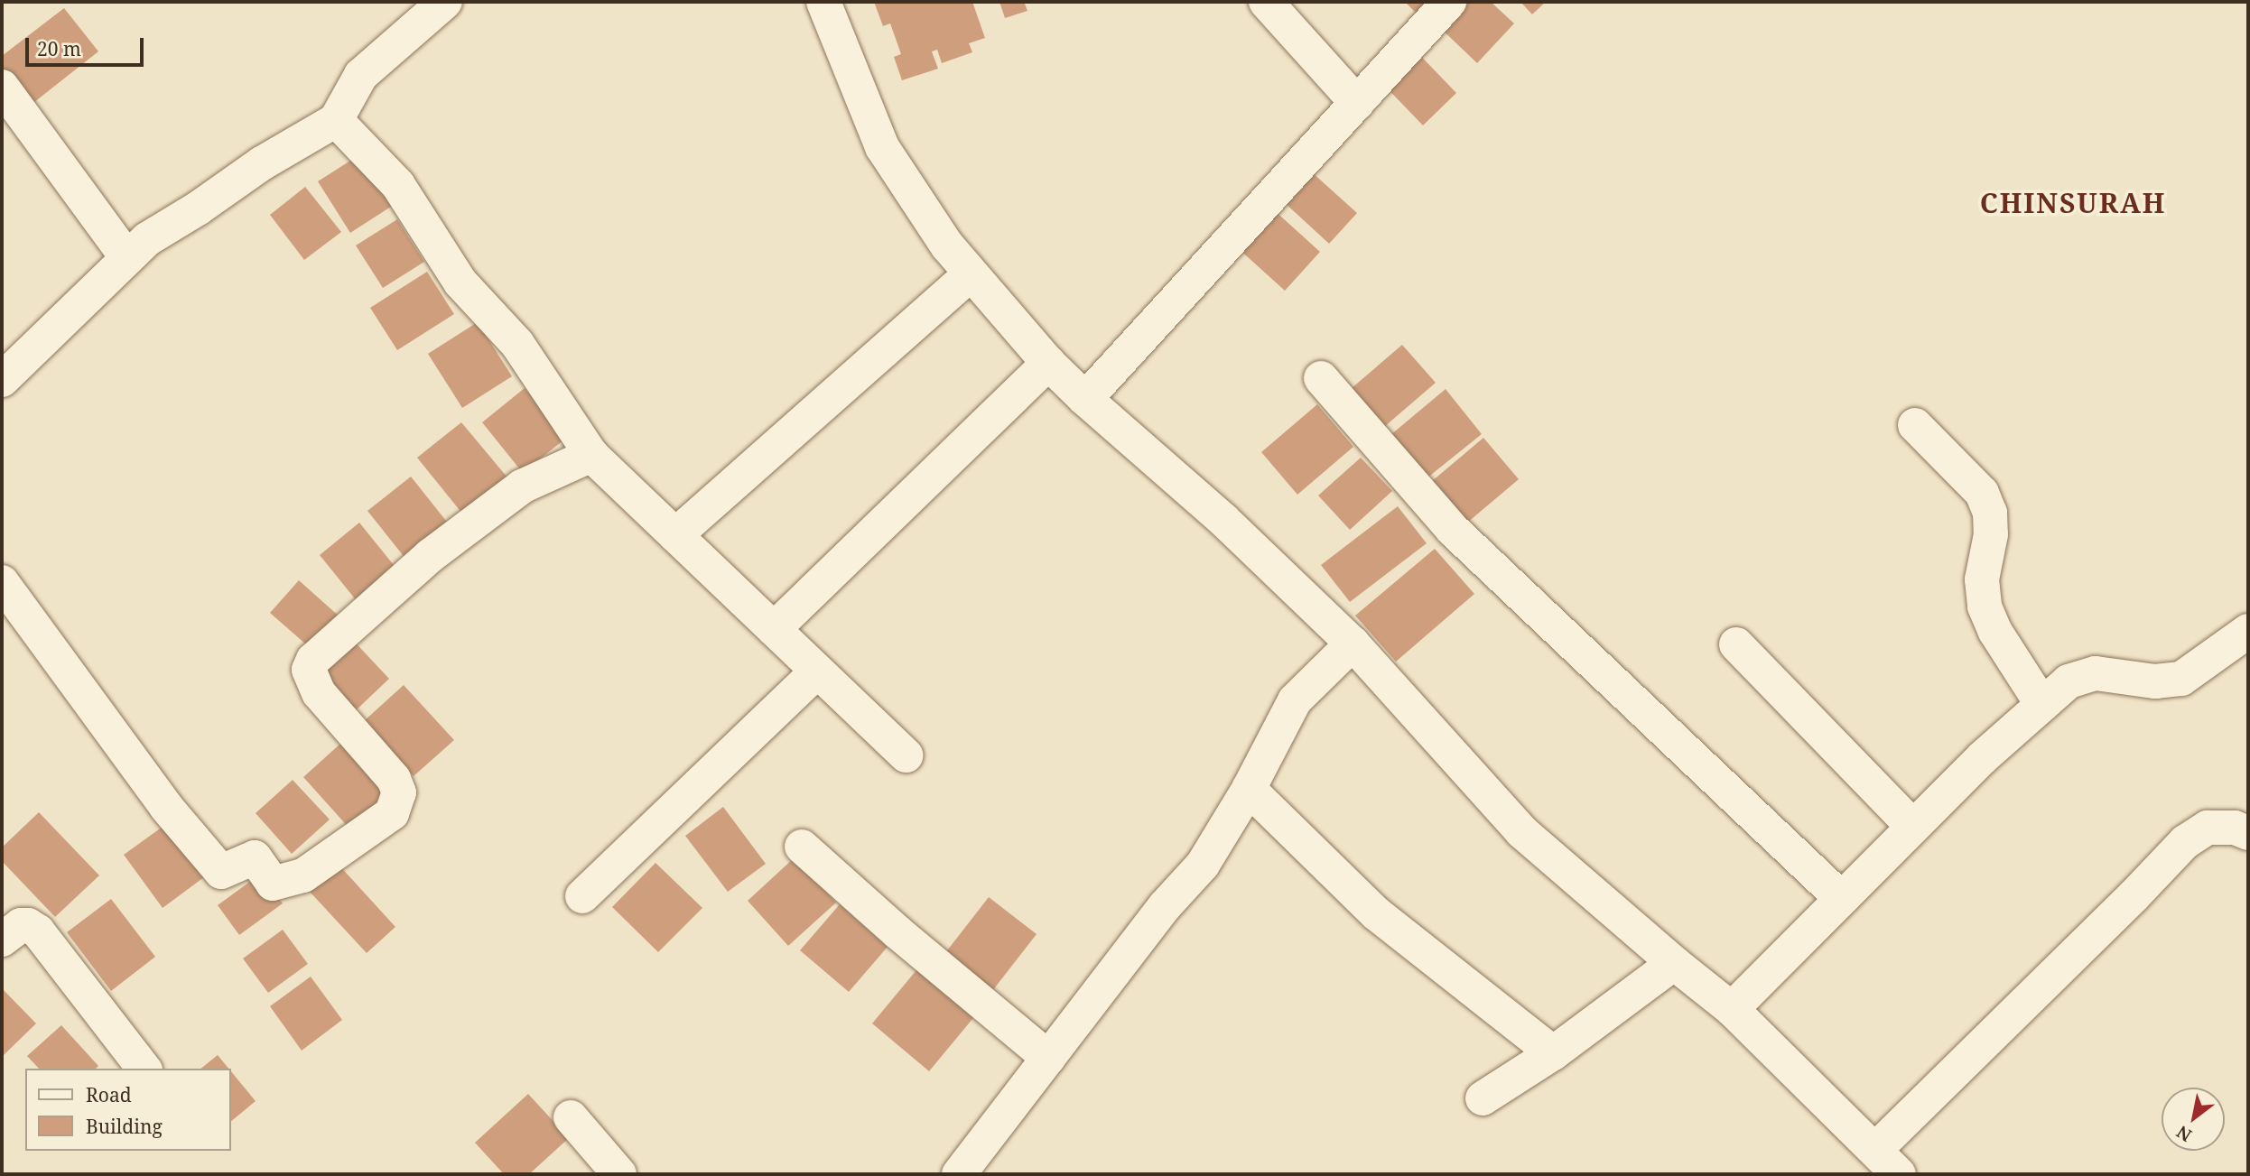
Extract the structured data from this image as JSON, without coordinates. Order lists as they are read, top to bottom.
{
  "districts": ["CHINSURAH"],
  "legend": ["Road", "Building"],
  "scale_bar": "20 m",
  "north": "bottom left"
}
